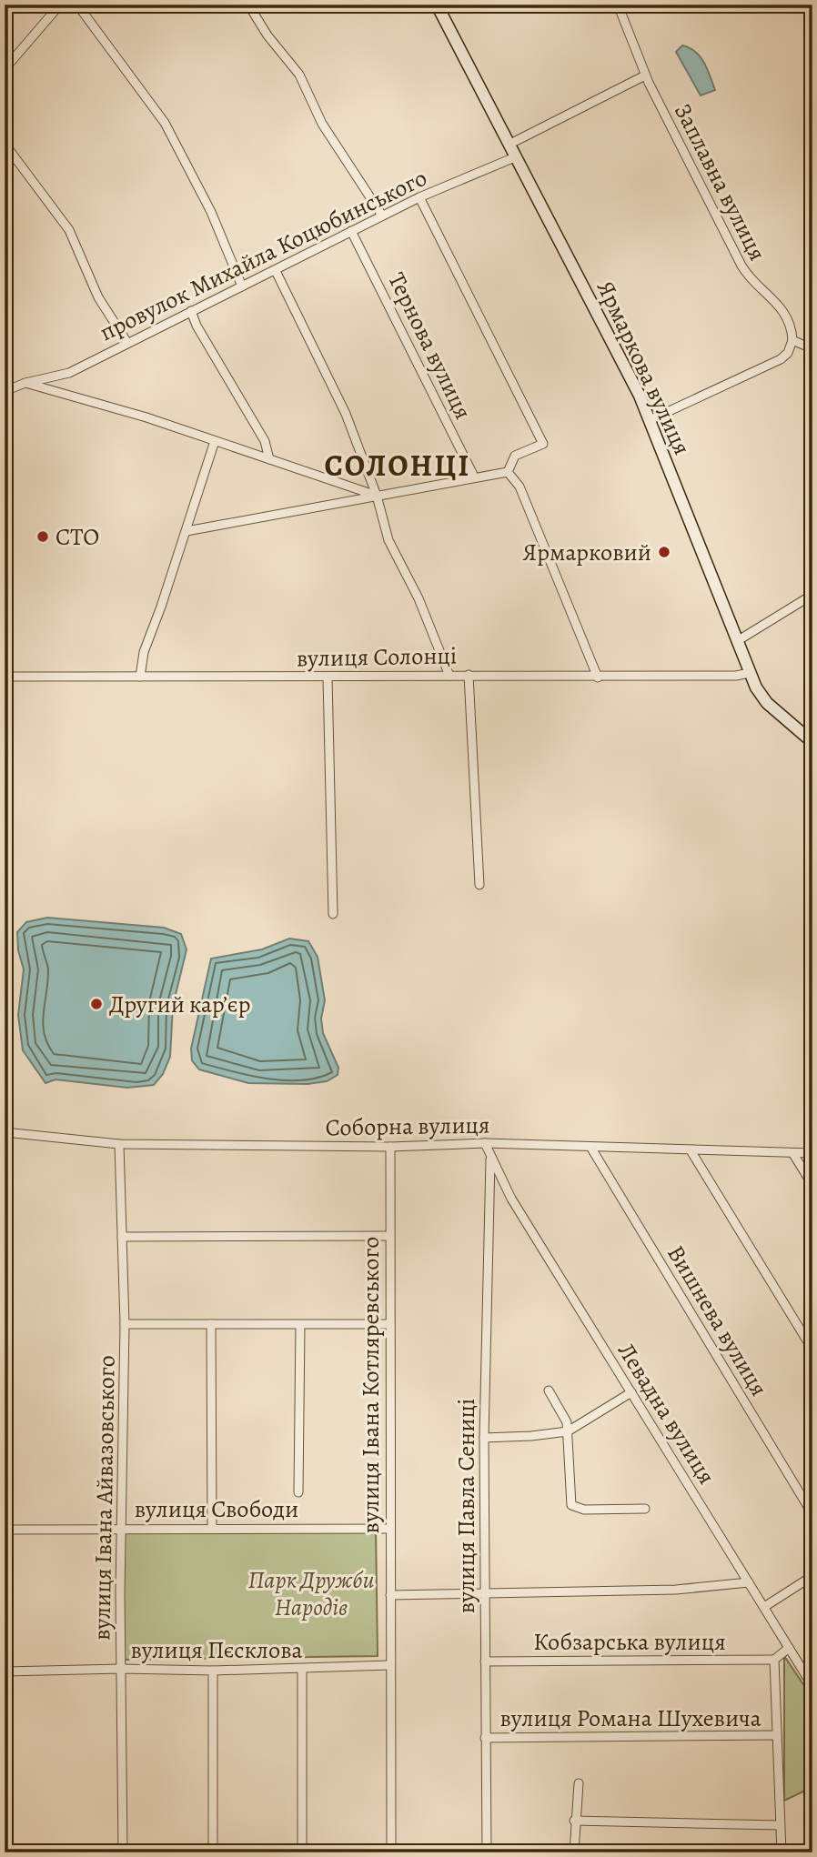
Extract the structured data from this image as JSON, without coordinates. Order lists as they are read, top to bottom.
{
  "streets": {
    "main road": ["Ярмаркова вулиця"],
    "street": [
      "Заплавна вулиця",
      "провулок Михайла Коцюбинського",
      "Тернова вулиця",
      "вулиця Солонці",
      "Соборна вулиця",
      "Вишнева вулиця",
      "вулиця Івана Котляревського",
      "Левадна вулиця",
      "вулиця Івана Айвазовського",
      "вулиця Павла Сениці",
      "вулиця Свободи",
      "Кобзарська вулиця",
      "вулиця Пєсклова",
      "вулиця Романа Шухевича"
    ]
  },
  "crossings": [
    ["провулок Михайла Коцюбинського", "Тернова вулиця"],
    ["провулок Михайла Коцюбинського", "Ярмаркова вулиця"],
    ["Ярмаркова вулиця", "вулиця Солонці"],
    ["Соборна вулиця", "Вишнева вулиця"],
    ["Соборна вулиця", "вулиця Івана Котляревського"],
    ["Соборна вулиця", "вулиця Івана Айвазовського"],
    ["вулиця Івана Котляревського", "вулиця Свободи"],
    ["вулиця Івана Котляревського", "вулиця Пєсклова"],
    ["Левадна вулиця", "вулиця Павла Сениці"],
    ["вулиця Івана Айвазовського", "вулиця Свободи"],
    ["вулиця Івана Айвазовського", "вулиця Пєсклова"],
    ["вулиця Павла Сениці", "Кобзарська вулиця"],
    ["вулиця Павла Сениці", "вулиця Романа Шухевича"]
  ],
  "districts": ["СОЛОНЦІ"],
  "parks": ["Парк Дружби Народів"],
  "places": ["СТО", "Ярмарковий", "Другий кар’єр"]
}
